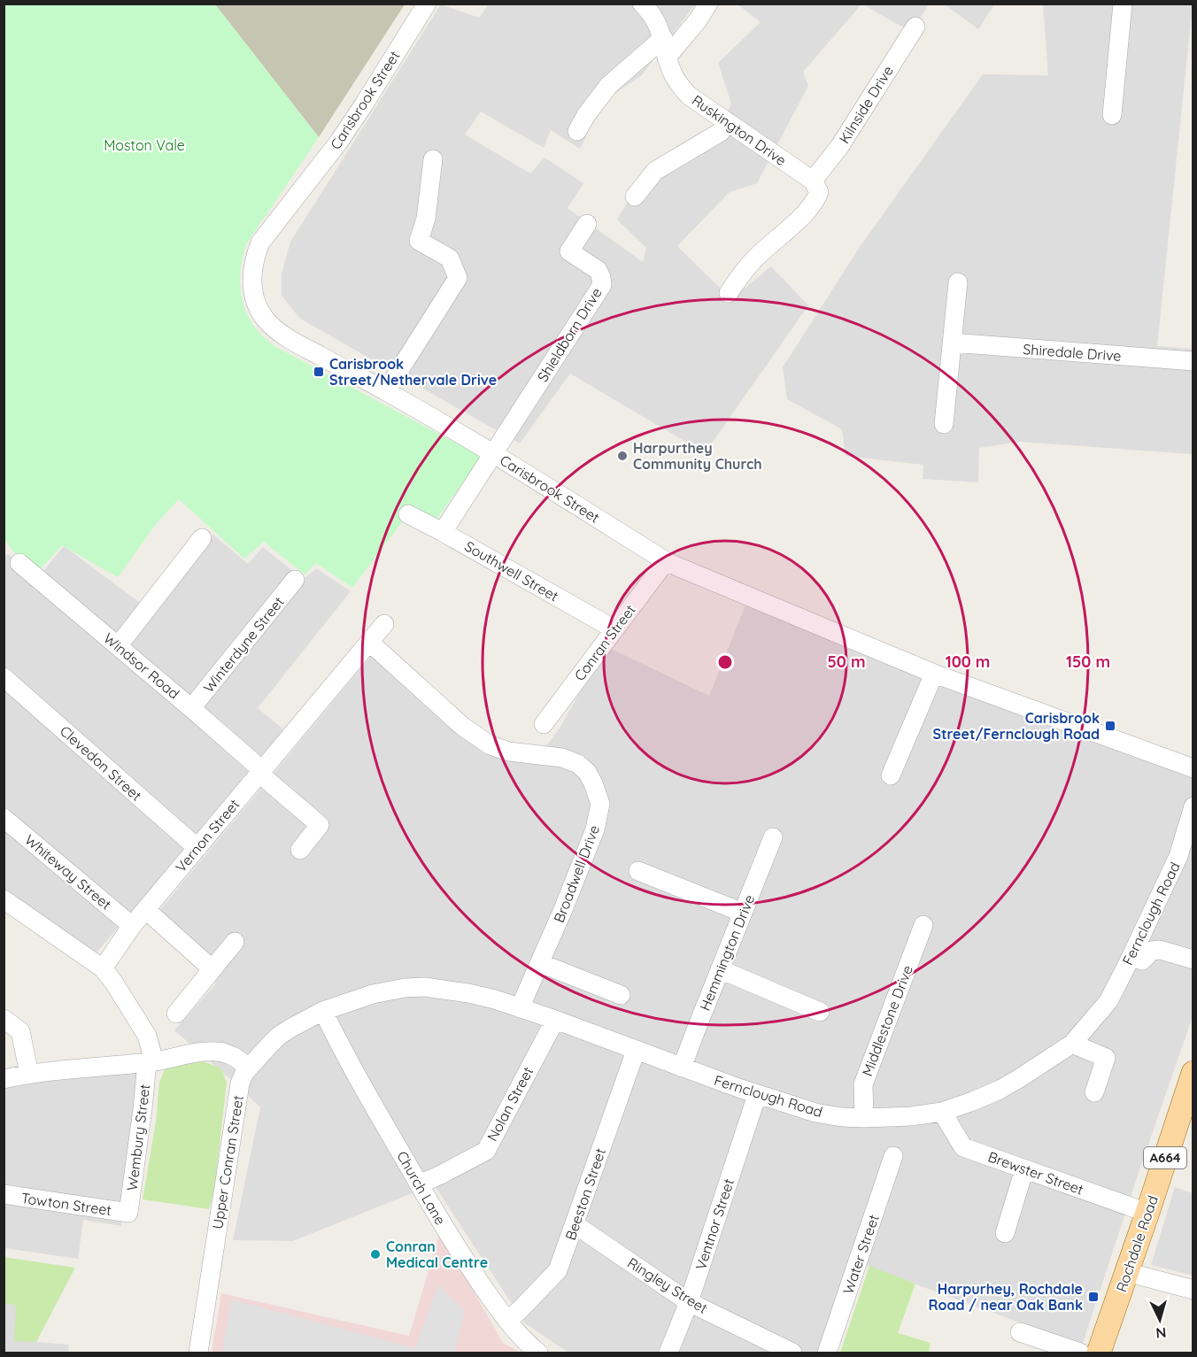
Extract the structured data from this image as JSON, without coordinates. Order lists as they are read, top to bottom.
{
  "streets": {
    "main road": ["A664", "Rochdale Road"],
    "street": [
      "Carisbrook Street",
      "Kilnside Drive",
      "Ruskington Drive",
      "Shieldborn Drive",
      "Shiredale Drive",
      "Southwell Street",
      "Conran Street",
      "Winterdyne Street",
      "Windsor Road",
      "Clevedon Street",
      "Vernon Street",
      "Whiteway Street",
      "Broadwell Drive",
      "Fernclough Road",
      "Hemmington Drive",
      "Middlestone Drive",
      "Nolan Street",
      "Wembury Street",
      "Upper Conran Street",
      "Brewster Street",
      "Church Lane",
      "Beeston Street",
      "Towton Street",
      "Ventnor Street",
      "Water Street",
      "Ringley Street"
    ]
  },
  "crossings": [
    ["Carisbrook Street", "Shieldborn Drive"],
    ["Carisbrook Street", "Conran Street"],
    ["Kilnside Drive", "Ruskington Drive"],
    ["Southwell Street", "Conran Street"],
    ["Winterdyne Street", "Windsor Road"],
    ["Windsor Road", "Vernon Street"],
    ["Clevedon Street", "Vernon Street"],
    ["Vernon Street", "Whiteway Street"],
    ["Vernon Street", "Broadwell Drive"],
    ["Broadwell Drive", "Fernclough Road"],
    ["Fernclough Road", "Hemmington Drive"],
    ["Fernclough Road", "Middlestone Drive"],
    ["Fernclough Road", "Nolan Street"],
    ["Fernclough Road", "Upper Conran Street"],
    ["Fernclough Road", "Brewster Street"],
    ["Fernclough Road", "Church Lane"],
    ["Fernclough Road", "Beeston Street"],
    ["Fernclough Road", "Ventnor Street"],
    ["Nolan Street", "Church Lane"],
    ["Wembury Street", "Towton Street"],
    ["Upper Conran Street", "Church Lane"],
    ["Brewster Street", "Rochdale Road"],
    ["Church Lane", "Beeston Street"],
    ["Beeston Street", "Ringley Street"],
    ["Ventnor Street", "Ringley Street"]
  ],
  "parks": ["Moston Vale"],
  "places": {
    "transit": ["Carisbrook Street/Nethervale Drive", "Carisbrook Street/Fernclough Road", "Harpurhey, Rochdale Road / near Oak Bank"],
    "other": ["Harpurthey Community Church", "Conran Medical Centre"]
  },
  "north": "bottom",
  "rings": ["50 m", "100 m", "150 m"]
}
